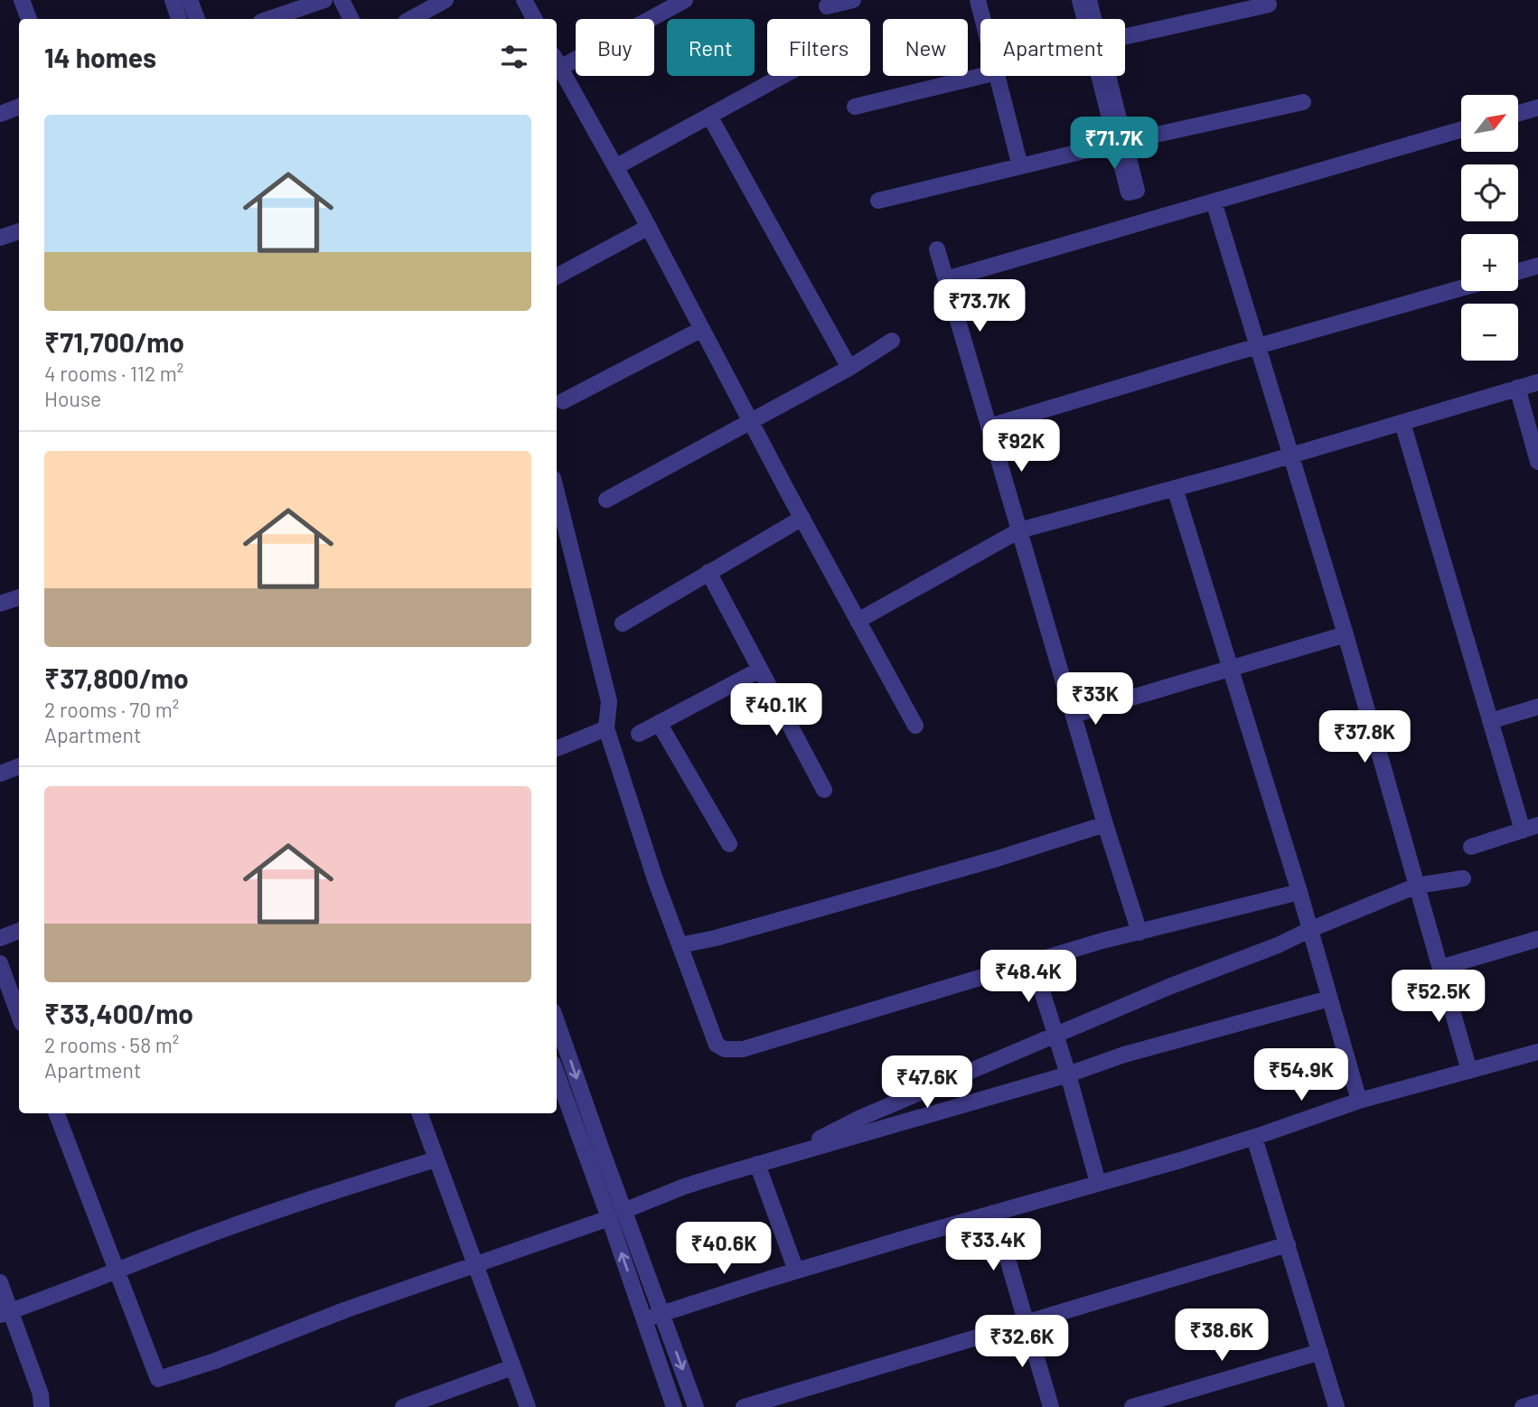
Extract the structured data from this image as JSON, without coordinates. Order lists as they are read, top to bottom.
{
  "north": "top right",
  "page": {
    "chip": [
      "Buy",
      "Rent",
      "Filters",
      "New",
      "Apartment"
    ],
    "heading": "14 homes",
    "map_buttons": ["+", "−"],
    "list": [
      {
        "name": "₹71,700/mo",
        "note": "4 rooms · 112 m² · House"
      },
      {
        "name": "₹37,800/mo",
        "note": "2 rooms · 70 m² · Apartment"
      },
      {
        "name": "₹33,400/mo",
        "note": "2 rooms · 58 m² · Apartment"
      }
    ],
    "price": [
      "₹71.7K",
      "₹73.7K",
      "₹92K",
      "₹33K",
      "₹40.1K",
      "₹37.8K",
      "₹48.4K",
      "₹52.5K",
      "₹54.9K",
      "₹47.6K",
      "₹33.4K",
      "₹40.6K",
      "₹38.6K",
      "₹32.6K"
    ]
  }
}
